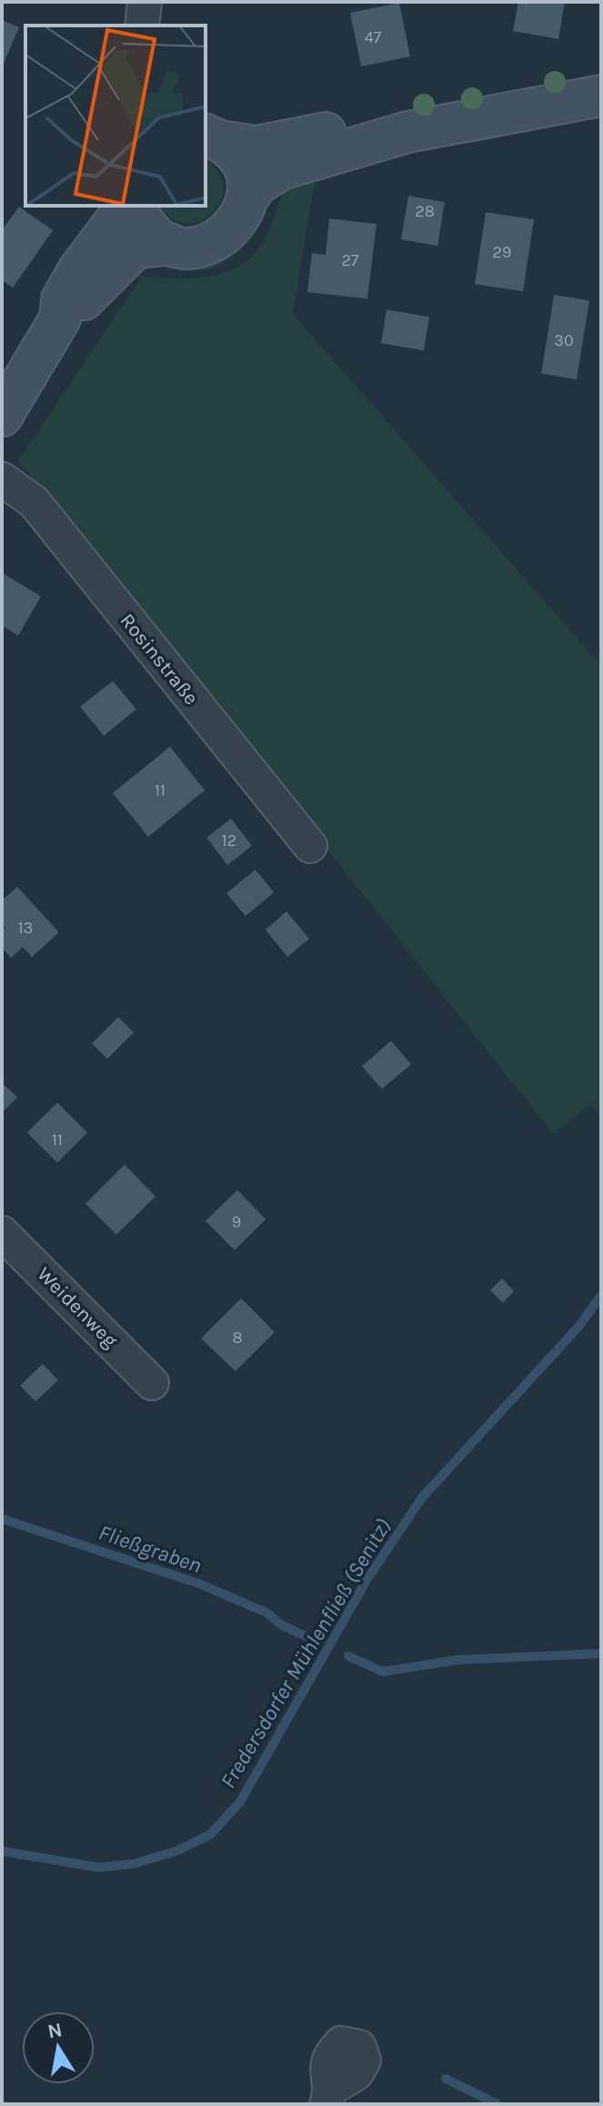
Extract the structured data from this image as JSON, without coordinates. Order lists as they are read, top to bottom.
{
  "streets": {
    "street": ["Rosinstraße", "Weidenweg"]
  },
  "water": ["Fließgraben", "Fredersdorfer Mühlenfließ (Senitz)"],
  "house_numbers": [
    "47",
    "28",
    "29",
    "27",
    "30",
    "11",
    "12",
    "13",
    "11",
    "9",
    "8"
  ],
  "north": "top"
}
